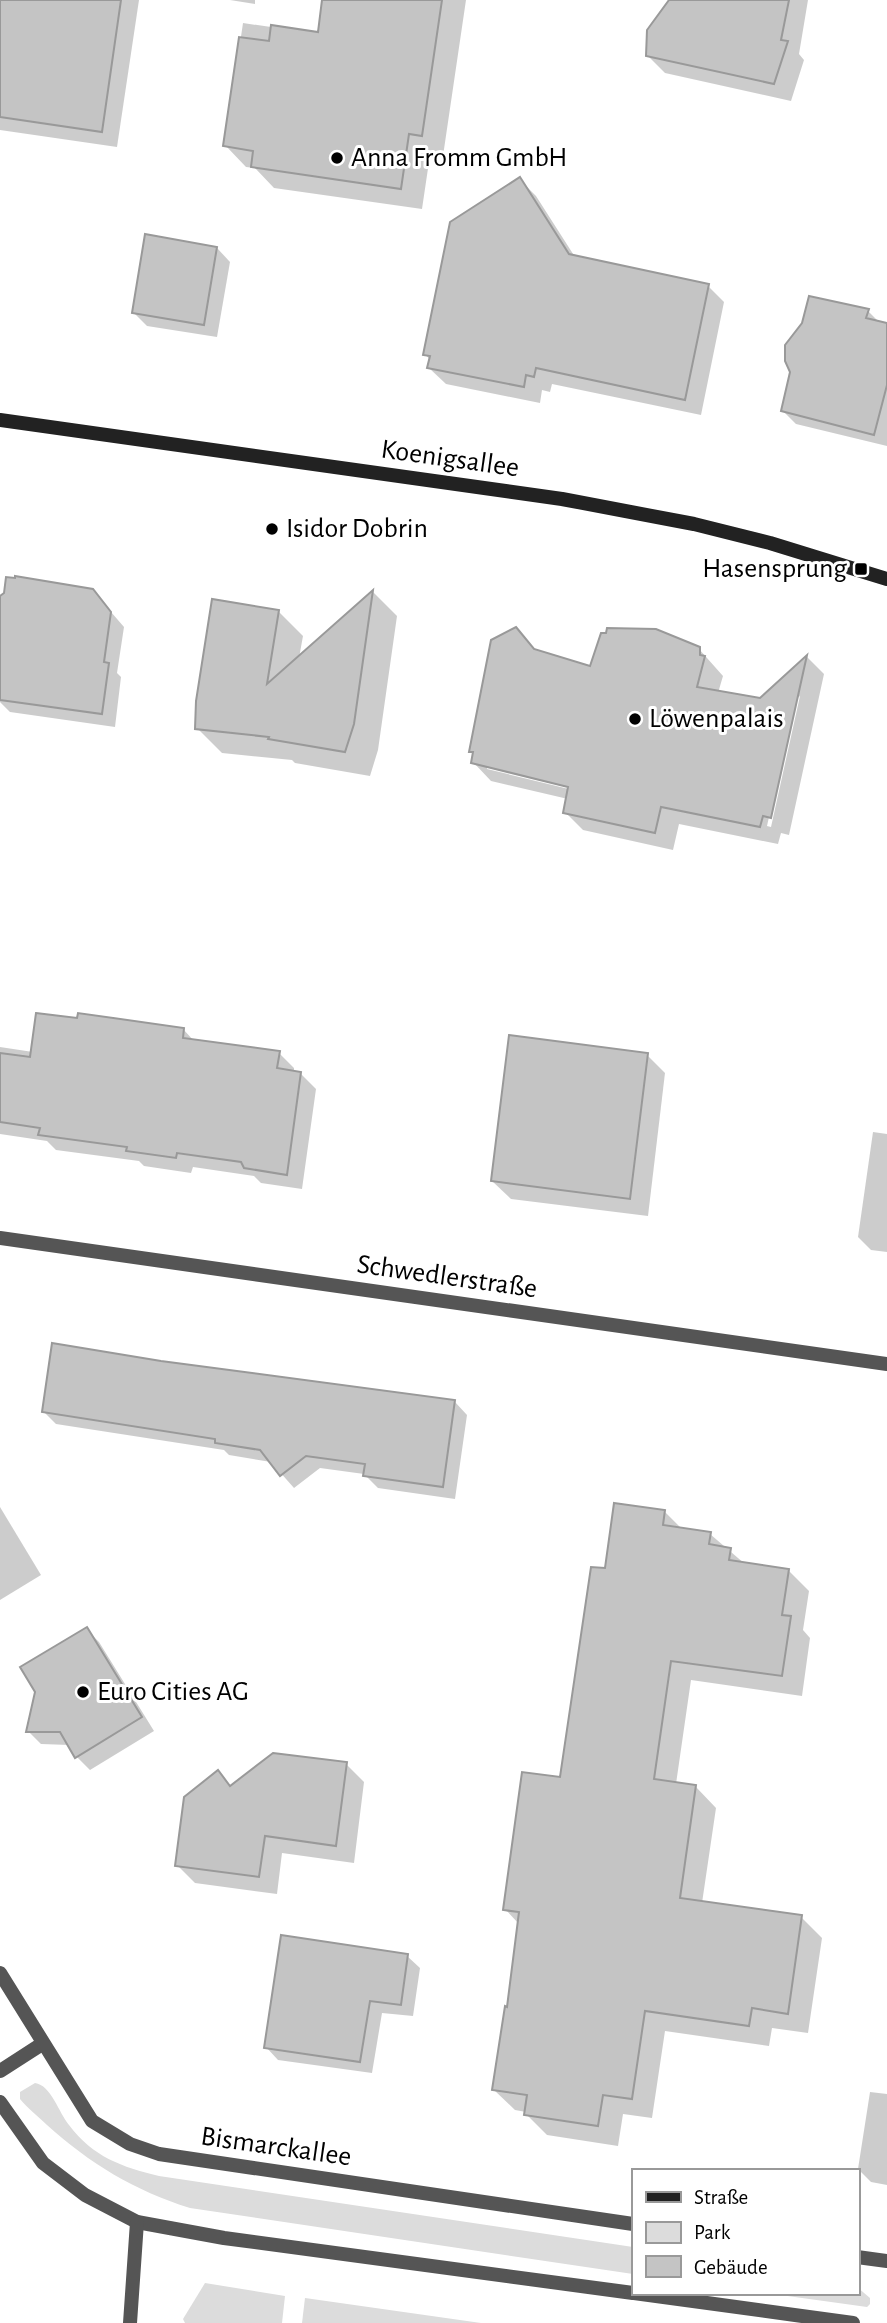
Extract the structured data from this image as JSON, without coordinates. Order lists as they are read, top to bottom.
{
  "streets": {
    "main road": ["Koenigsallee"],
    "street": ["Schwedlerstraße", "Bismarckallee"]
  },
  "places": {
    "other": [
      "Anna Fromm GmbH",
      "Isidor Dobrin",
      "Löwenpalais",
      "Euro Cities AG"
    ],
    "transit": ["Hasensprung"]
  },
  "legend": ["Straße", "Park", "Gebäude"]
}
